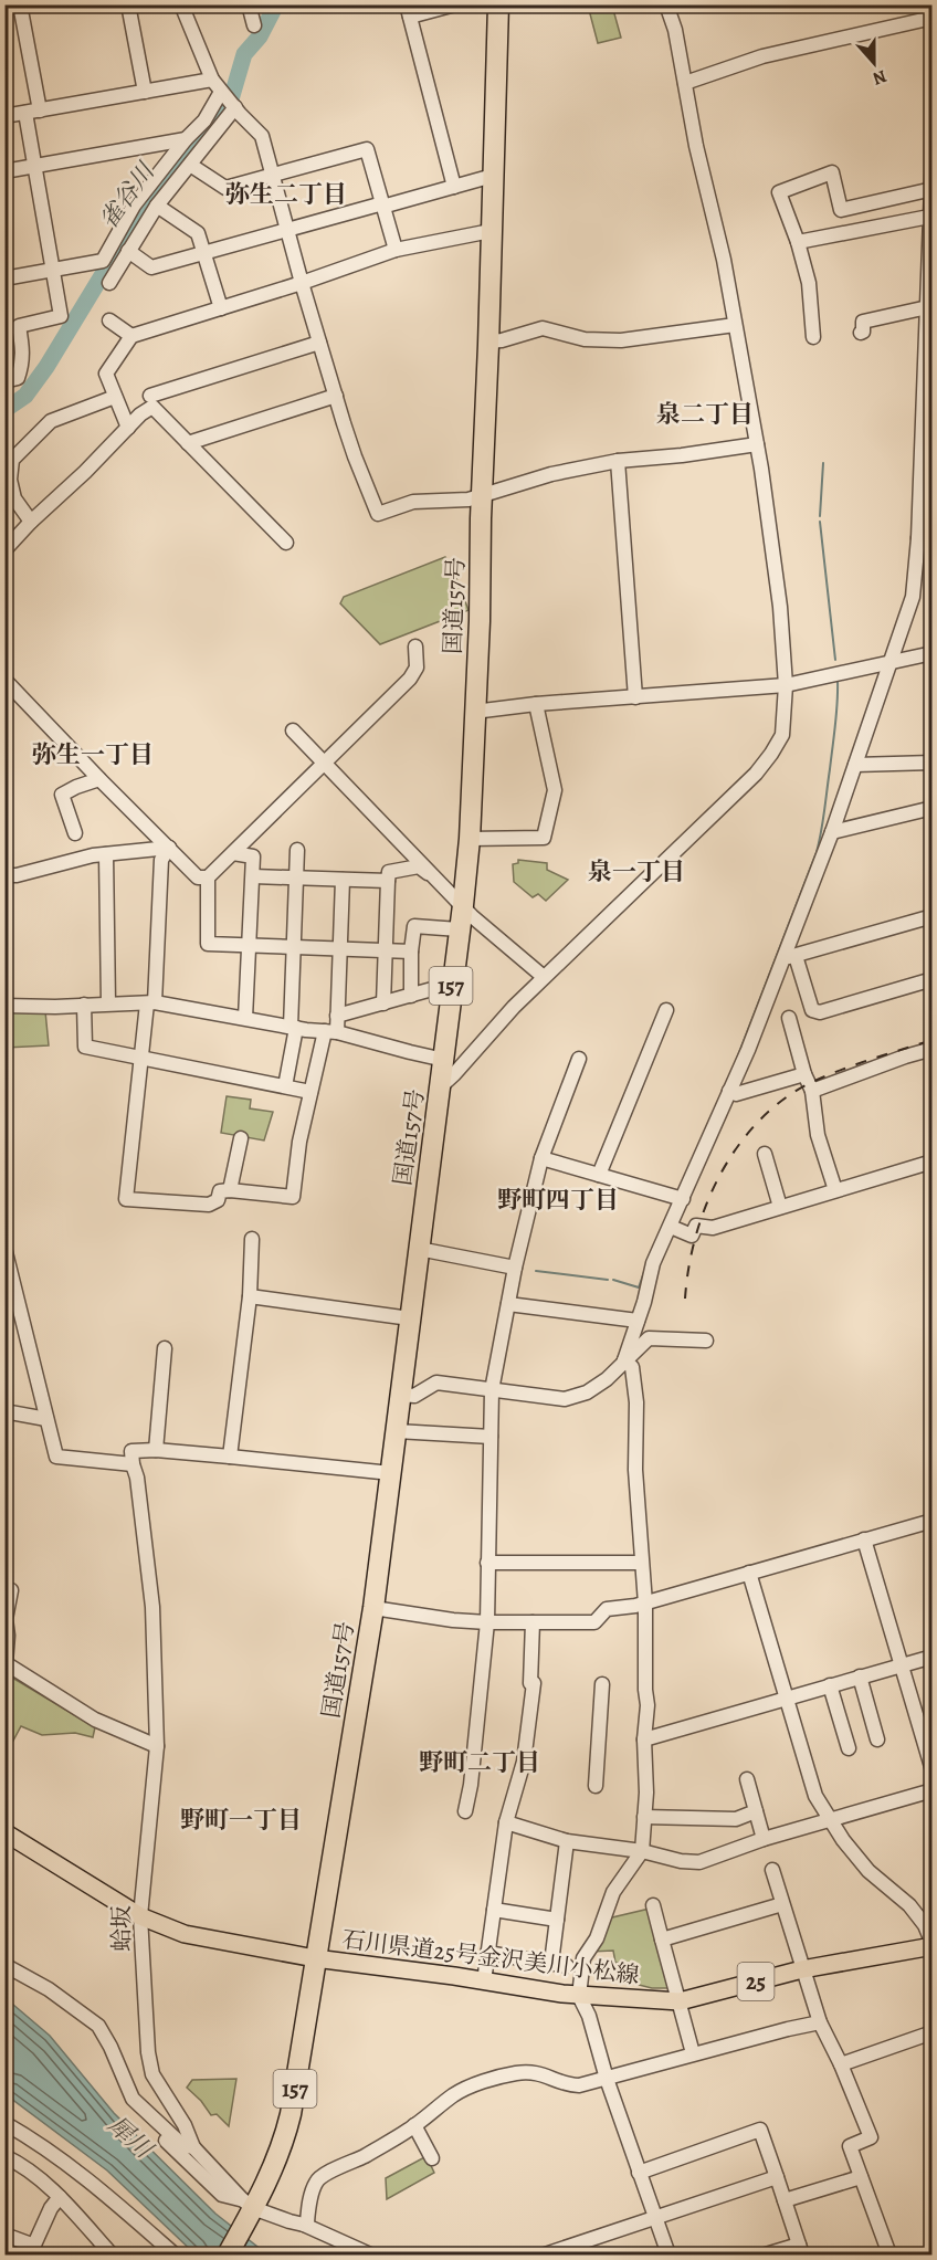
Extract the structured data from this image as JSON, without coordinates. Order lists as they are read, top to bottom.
{
  "streets": {
    "highway": ["国道157号", "157"],
    "main road": ["石川県道25号金沢美川小松線", "25"],
    "street": ["蛤坂"]
  },
  "crossings": [
    ["国道157号", "石川県道25号金沢美川小松線"],
    ["蛤坂", "石川県道25号金沢美川小松線"]
  ],
  "districts": [
    "弥生二丁目",
    "泉二丁目",
    "弥生一丁目",
    "泉一丁目",
    "野町四丁目",
    "野町二丁目",
    "野町一丁目"
  ],
  "water": ["雀谷川", "犀川"],
  "north": "bottom"
}
